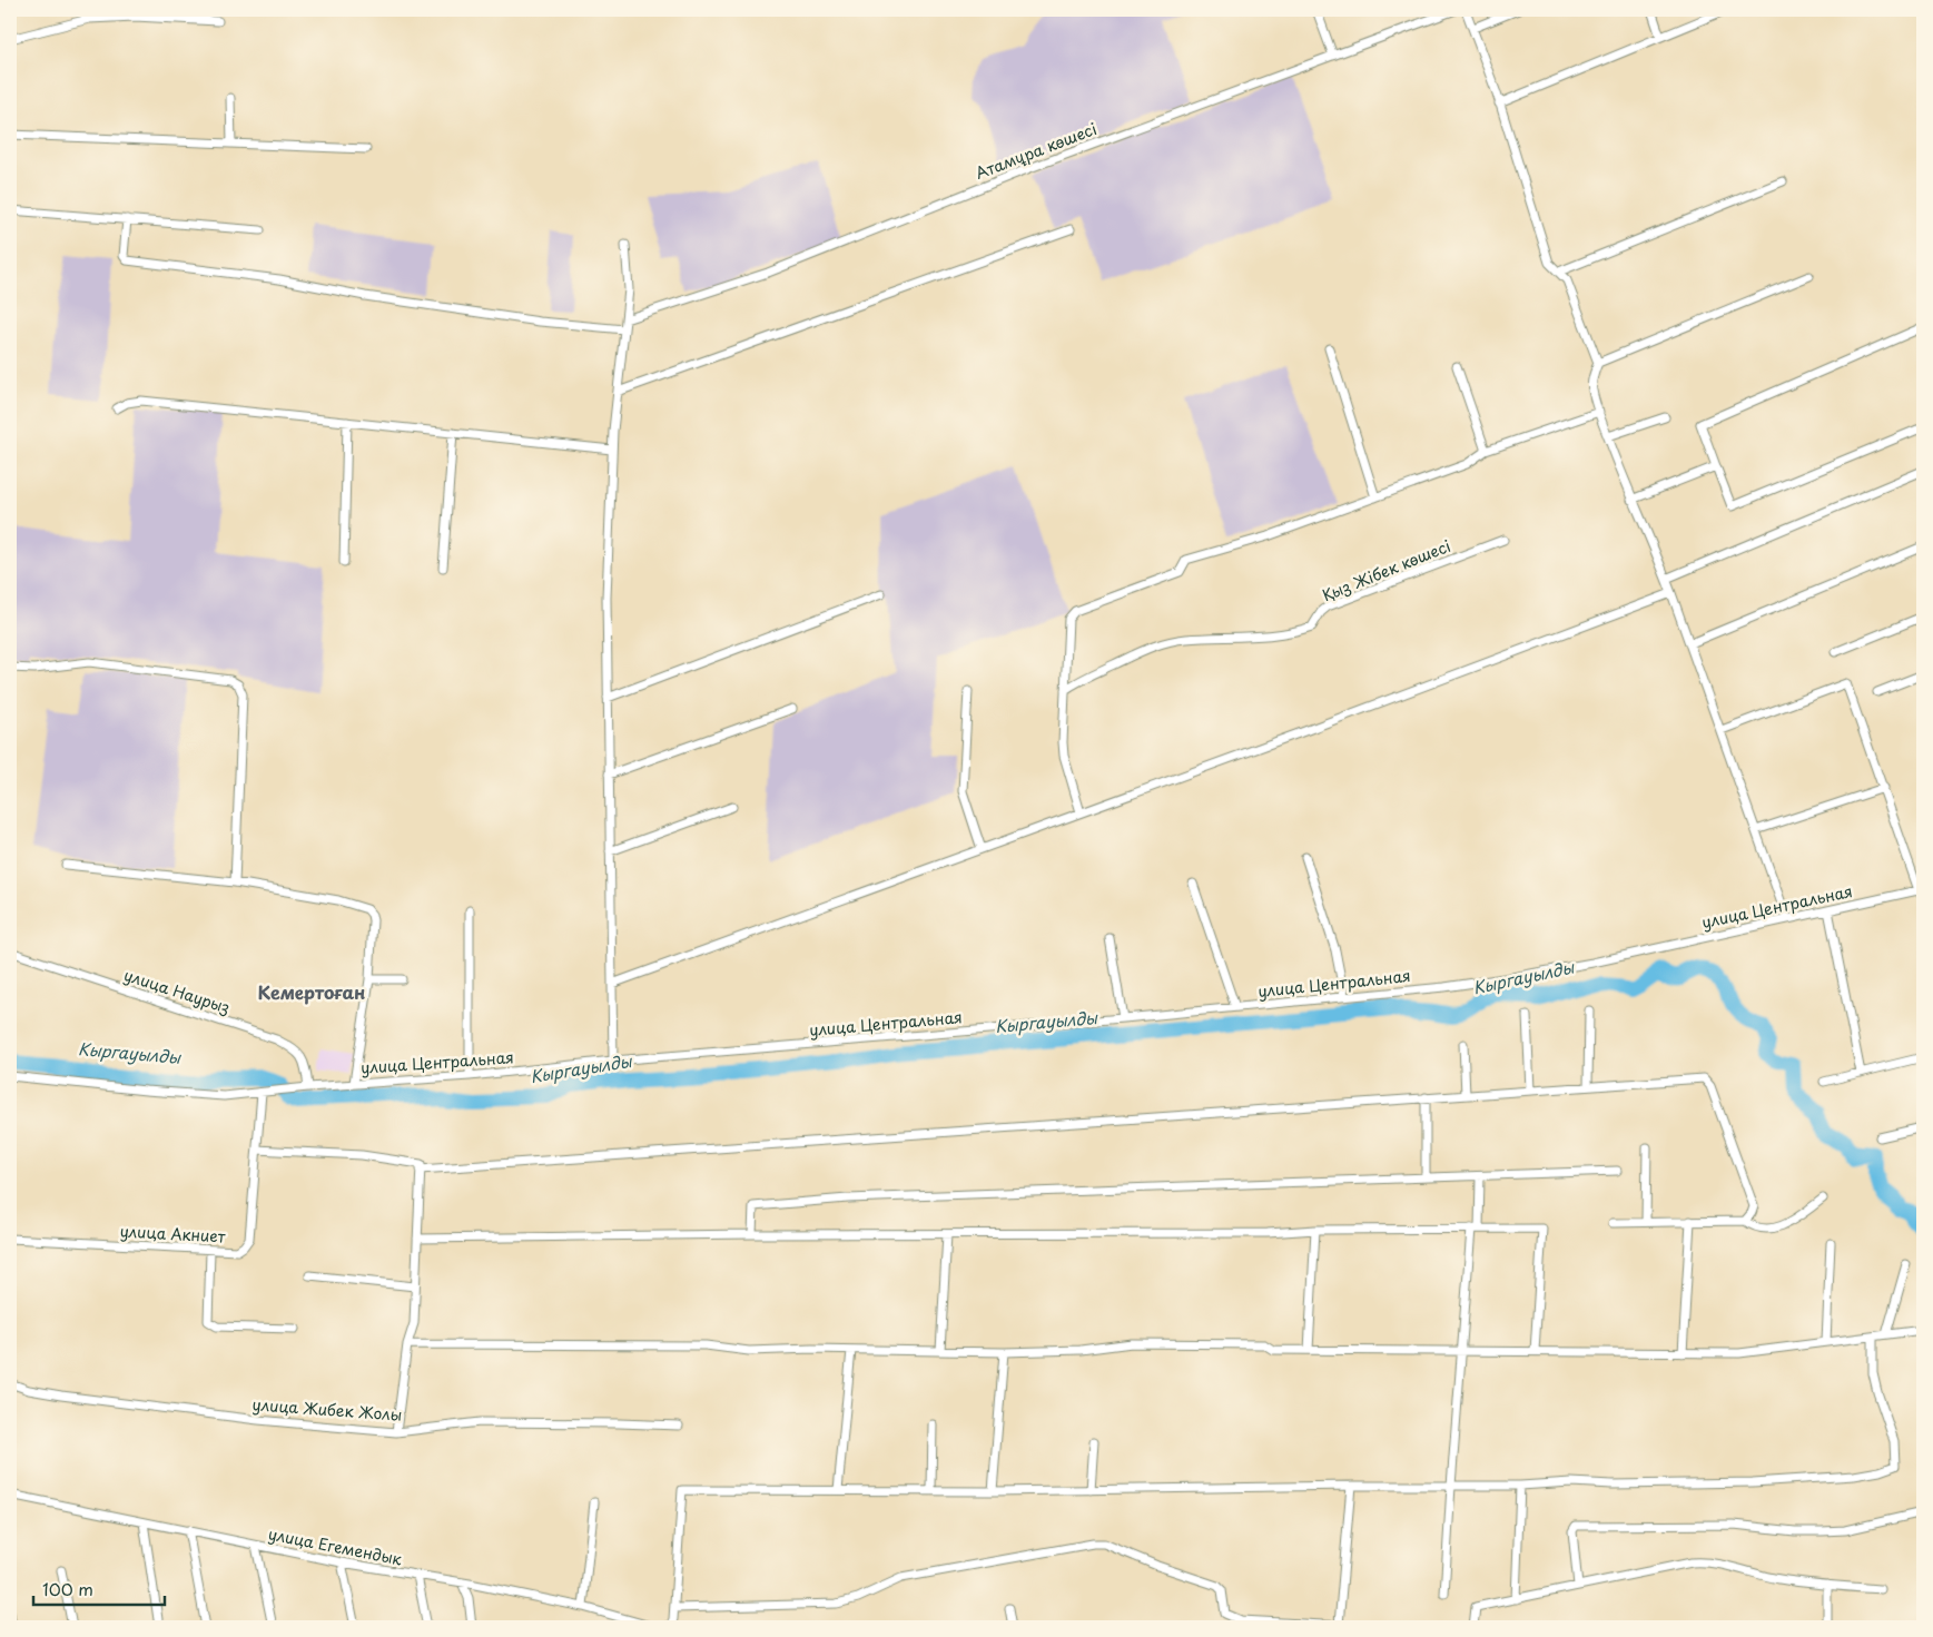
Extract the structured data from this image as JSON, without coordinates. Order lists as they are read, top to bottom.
{
  "streets": {
    "street": [
      "Атамұра көшесі",
      "Қыз Жібек көшесі",
      "улица Центральная",
      "улица Наурыз",
      "улица Акниет",
      "улица Жибек Жолы",
      "улица Егемендык"
    ]
  },
  "crossings": [
    ["улица Центральная", "улица Наурыз"],
    ["улица Центральная", "улица Акниет"]
  ],
  "districts": ["Кемертоған"],
  "water": ["Кыргауылды"],
  "scale_bar": "100 m"
}
